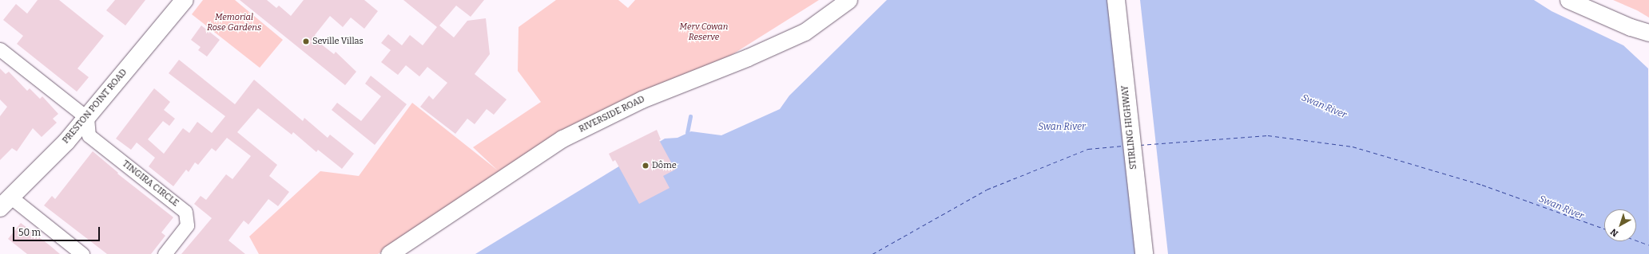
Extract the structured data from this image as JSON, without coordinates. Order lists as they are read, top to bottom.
{
  "streets": {
    "main road": ["PRESTON POINT ROAD", "STIRLING HIGHWAY"],
    "street": ["RIVERSIDE ROAD", "TINGIRA CIRCLE"]
  },
  "crossings": [
    ["PRESTON POINT ROAD", "TINGIRA CIRCLE"]
  ],
  "water": ["Swan River"],
  "parks": ["Memorial Rose Gardens", "Merv Cowan Reserve"],
  "places": ["Seville Villas", "Dôme"],
  "scale_bar": "50 m",
  "north": "bottom left"
}
